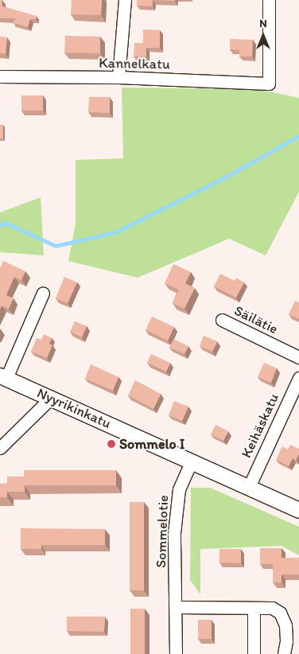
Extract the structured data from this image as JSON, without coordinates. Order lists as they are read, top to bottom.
{
  "streets": {
    "street": [
      "Kannelkatu",
      "Säilätie",
      "Nyyrikinkatu",
      "Keihäskatu",
      "Sommelotie"
    ]
  },
  "crossings": [
    ["Nyyrikinkatu", "Keihäskatu"],
    ["Nyyrikinkatu", "Sommelotie"]
  ],
  "places": ["Sommelo I"],
  "north": "top"
}
